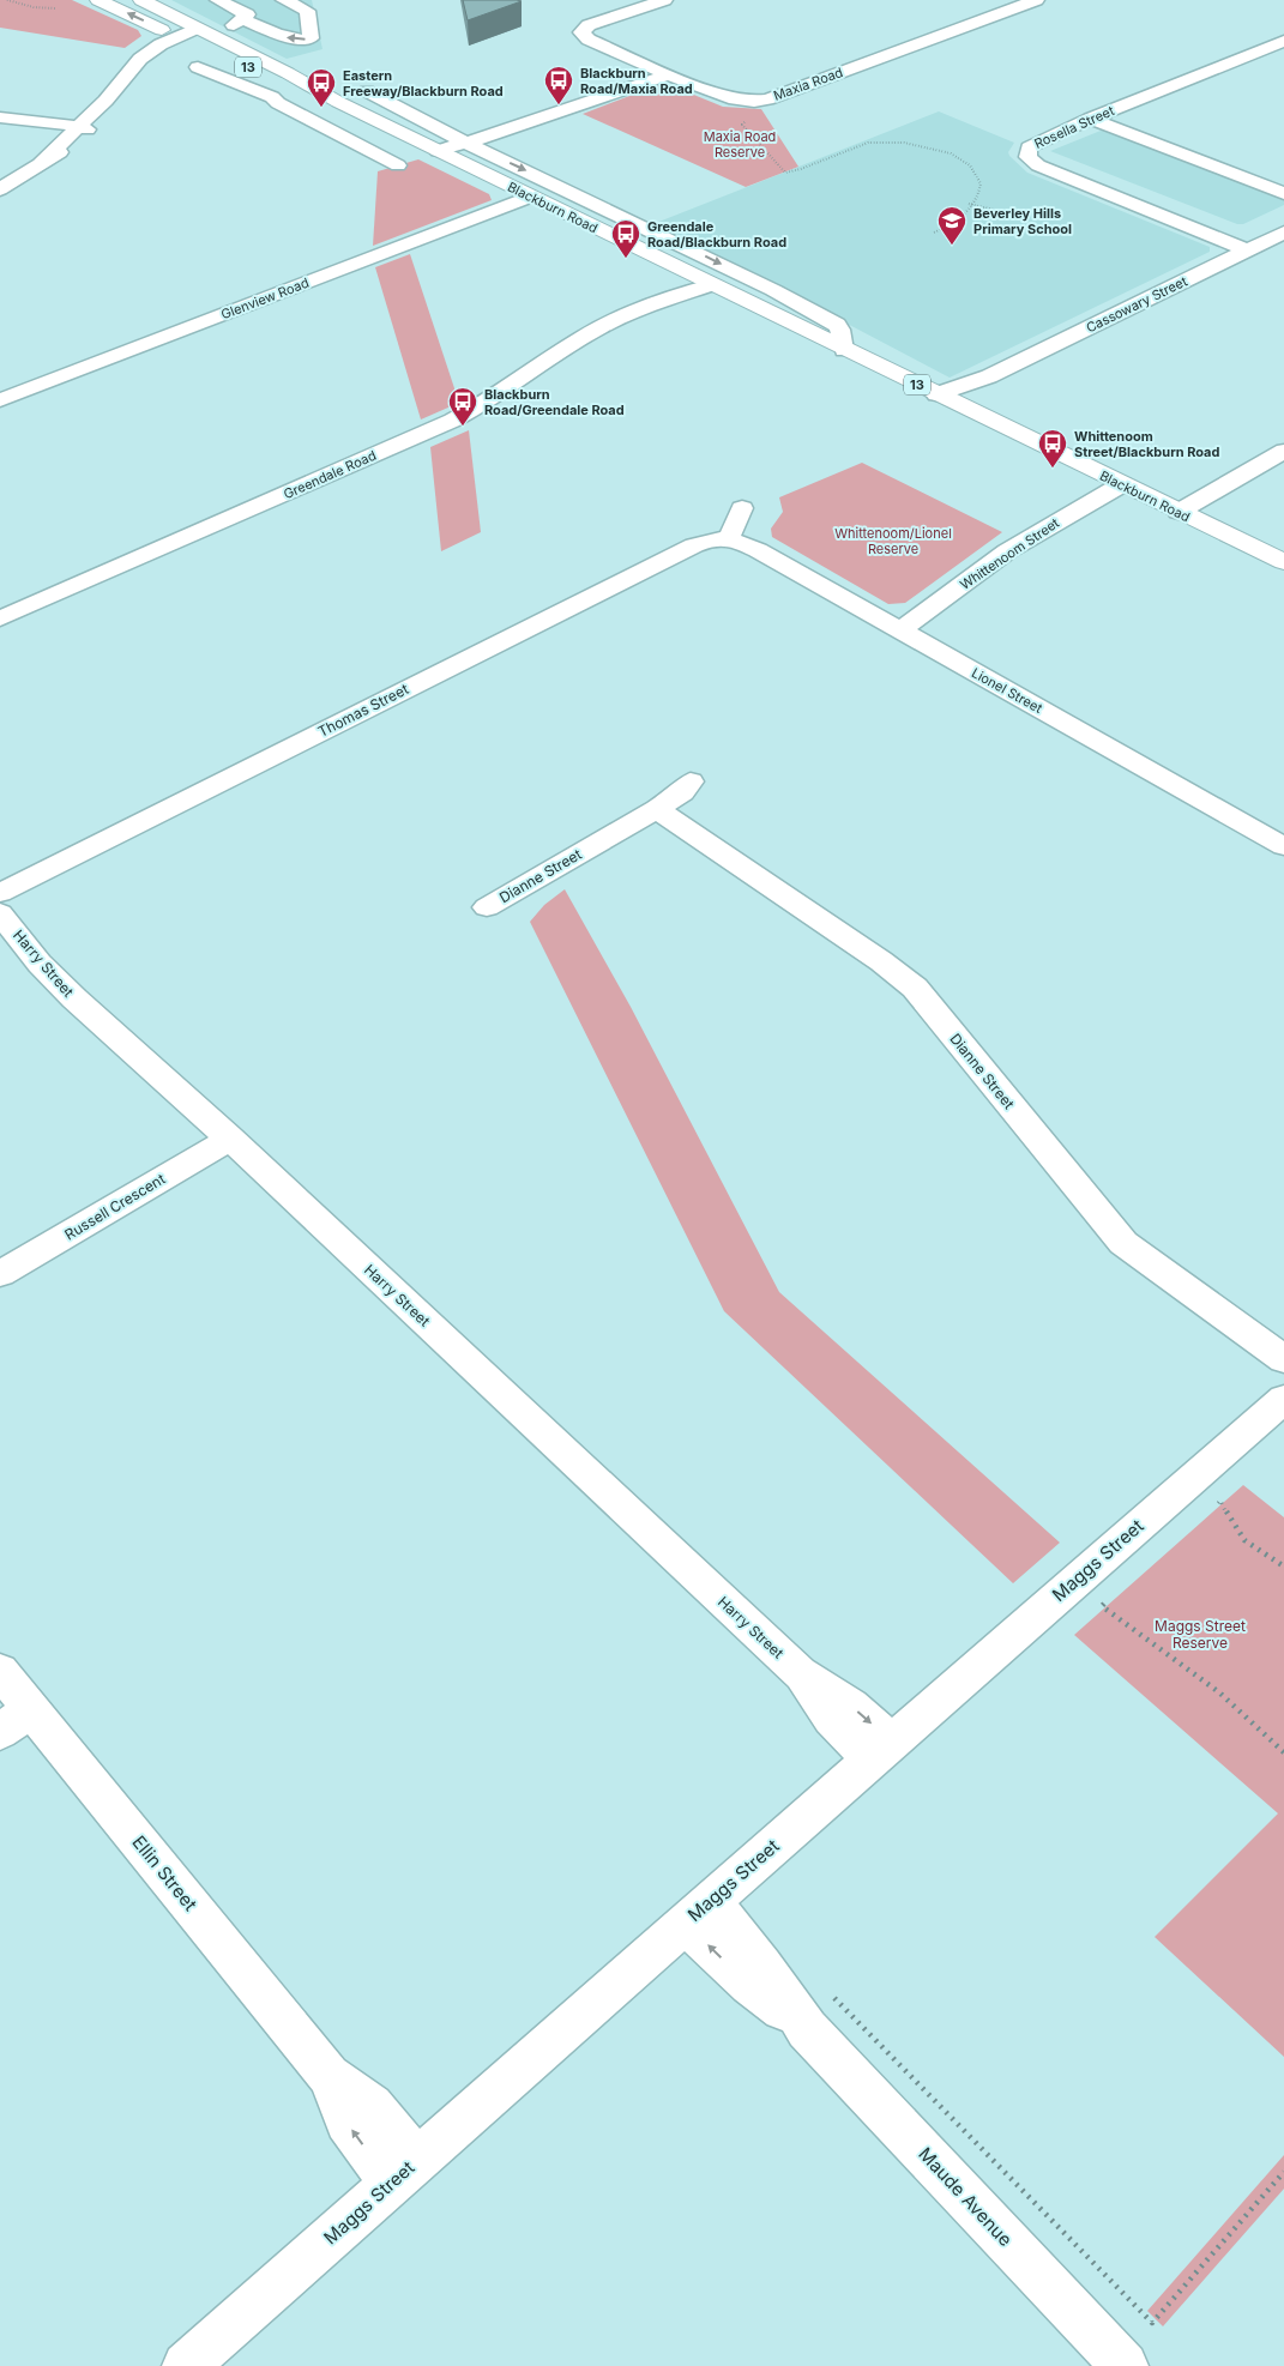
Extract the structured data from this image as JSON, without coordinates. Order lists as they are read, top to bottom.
{
  "streets": {
    "main road": ["13", "Blackburn Road"],
    "street": [
      "Maxia Road",
      "Rosella Street",
      "Glenview Road",
      "Cassowary Street",
      "Greendale Road",
      "Whittenoom Street",
      "Lionel Street",
      "Thomas Street",
      "Dianne Street",
      "Harry Street",
      "Russell Crescent",
      "Maggs Street",
      "Ellin Street",
      "Maude Avenue"
    ]
  },
  "crossings": [
    ["Rosella Street", "Cassowary Street"],
    ["Blackburn Road", "Glenview Road"],
    ["Blackburn Road", "Cassowary Street"],
    ["Blackburn Road", "Greendale Road"],
    ["Blackburn Road", "Whittenoom Street"],
    ["Whittenoom Street", "Lionel Street"],
    ["Lionel Street", "Thomas Street"],
    ["Harry Street", "Russell Crescent"],
    ["Harry Street", "Maggs Street"],
    ["Maggs Street", "Ellin Street"],
    ["Maggs Street", "Maude Avenue"]
  ],
  "parks": ["Maxia Road Reserve", "Whittenoom/Lionel Reserve", "Maggs Street Reserve"],
  "places": {
    "bus stop": [
      "Blackburn Road/Maxia Road",
      "Eastern Freeway/Blackburn Road",
      "Greendale Road/Blackburn Road",
      "Blackburn Road/Greendale Road",
      "Whittenoom Street/Blackburn Road"
    ],
    "school or university": ["Beverley Hills Primary School"]
  }
}
